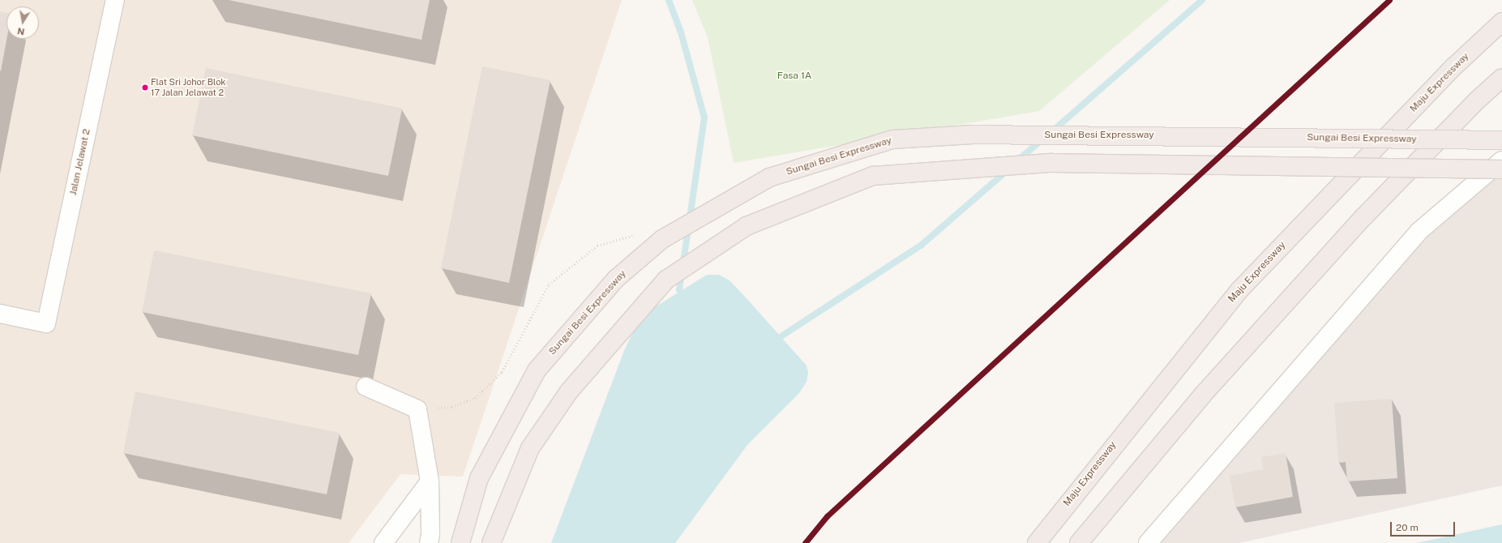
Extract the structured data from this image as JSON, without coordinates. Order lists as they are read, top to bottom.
{
  "streets": {
    "highway": ["Maju Expressway", "Sungai Besi Expressway"],
    "street": ["Jalan Jelawat 2"]
  },
  "parks": ["Fasa 1A"],
  "places": ["Flat Sri Johor Blok 17 Jalan Jelawat 2"],
  "scale_bar": "20 m",
  "north": "bottom"
}
